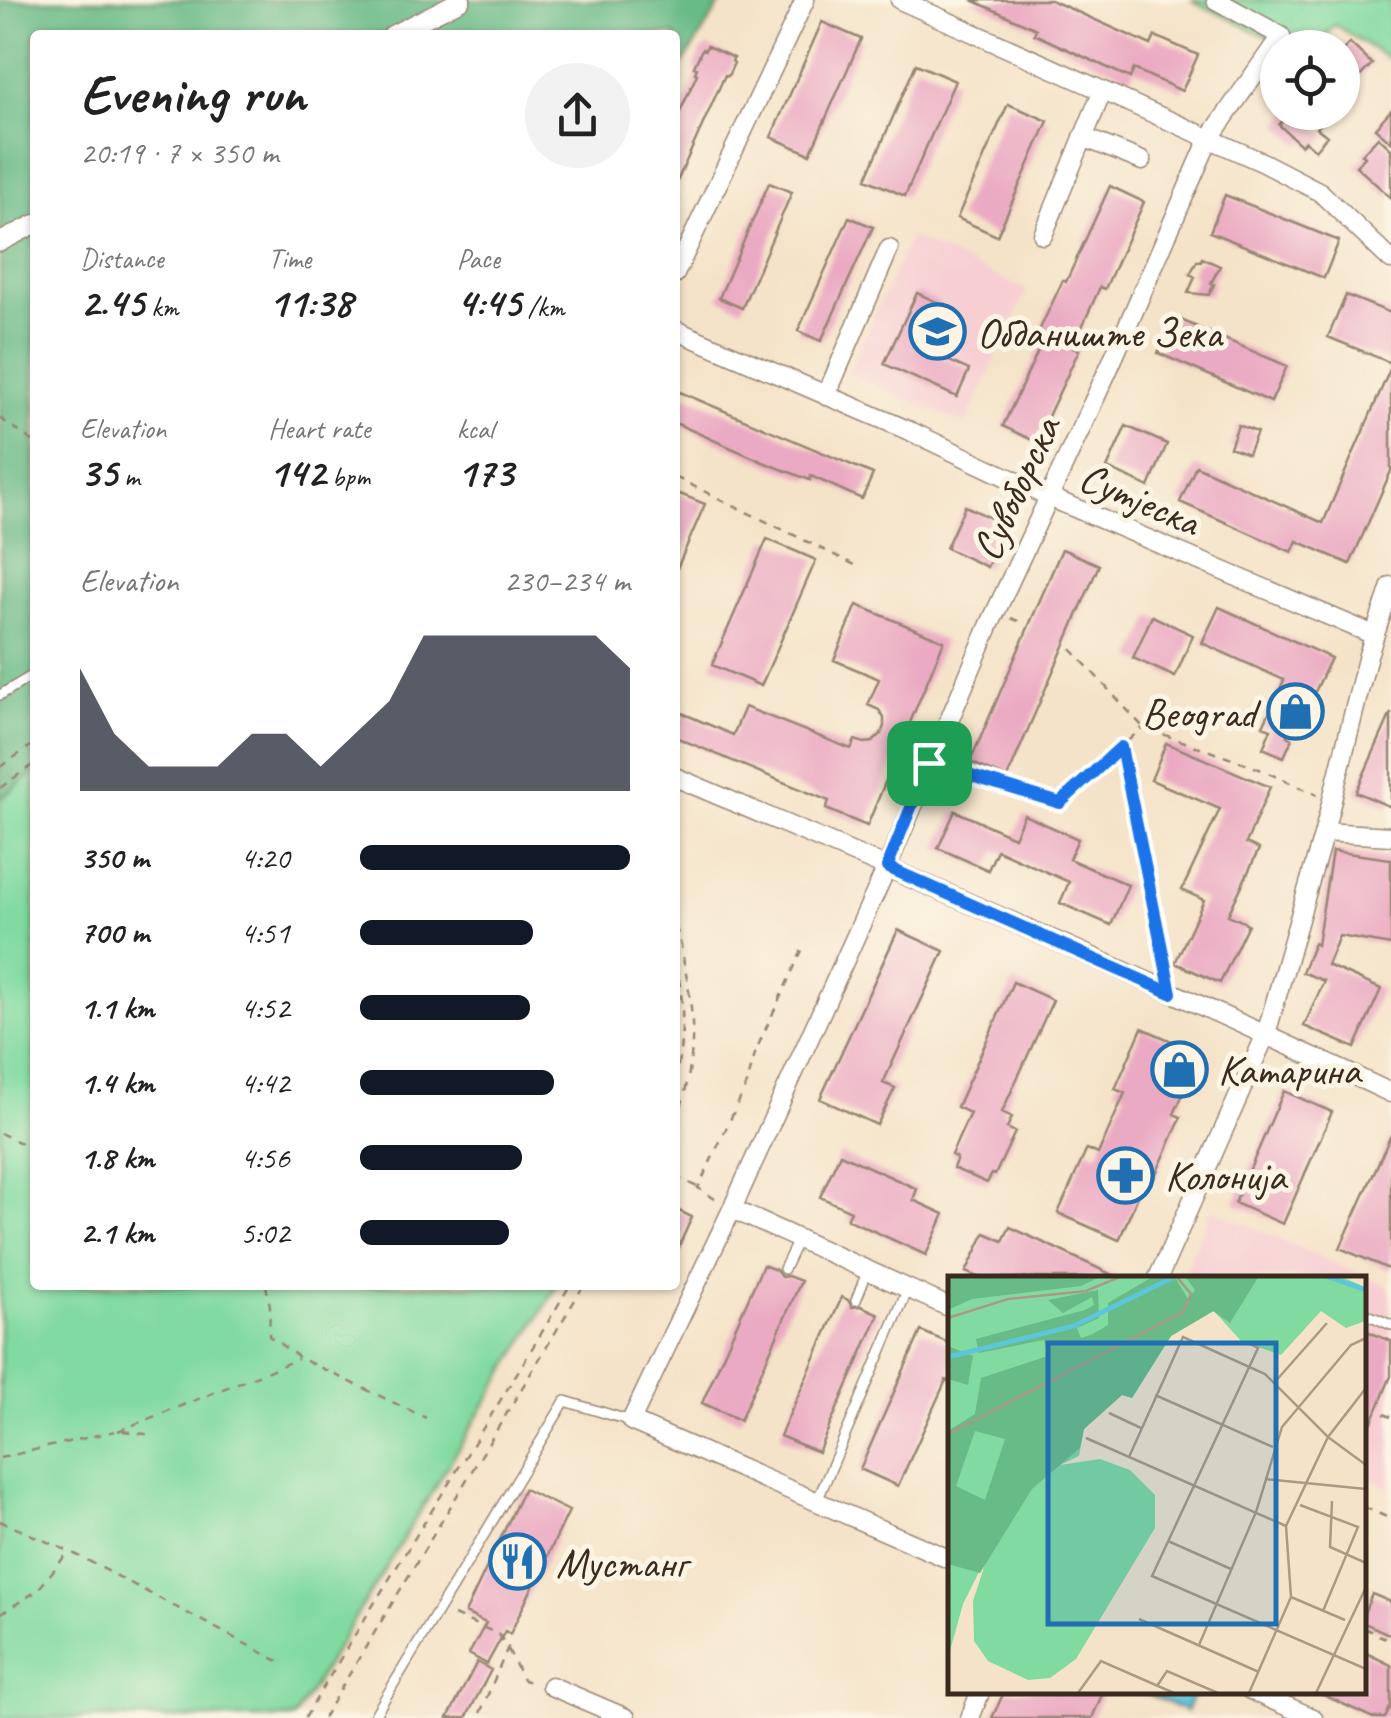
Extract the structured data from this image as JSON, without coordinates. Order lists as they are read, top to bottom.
{
  "streets": {
    "street": ["Сувоборска", "Сутјеска"]
  },
  "crossings": [
    ["Сувоборска", "Сутјеска"]
  ],
  "places": {
    "school or university": ["Обданиште Зека"],
    "shop": ["Beograd", "Катарина"],
    "pharmacy": ["Колонија"],
    "restaurant": ["Мустанг"]
  },
  "page": {
    "heading": ["Evening run", "20:19 · 7 × 350 m"],
    "stats": [
      ["Distance", "2.45 km"],
      ["Time", "11:38"],
      ["Pace", "4:45 /km"],
      ["Elevation", "35 m"],
      ["Heart rate", "142 bpm"],
      ["kcal", "173"]
    ],
    "chart": ["Elevation", "230–234 m"],
    "list": [
      {
        "name": "350 m",
        "note": "4:20"
      },
      {
        "name": "700 m",
        "note": "4:51"
      },
      {
        "name": "1.1 km",
        "note": "4:52"
      },
      {
        "name": "1.4 km",
        "note": "4:42"
      },
      {
        "name": "1.8 km",
        "note": "4:56"
      },
      {
        "name": "2.1 km",
        "note": "5:02"
      }
    ]
  }
}
